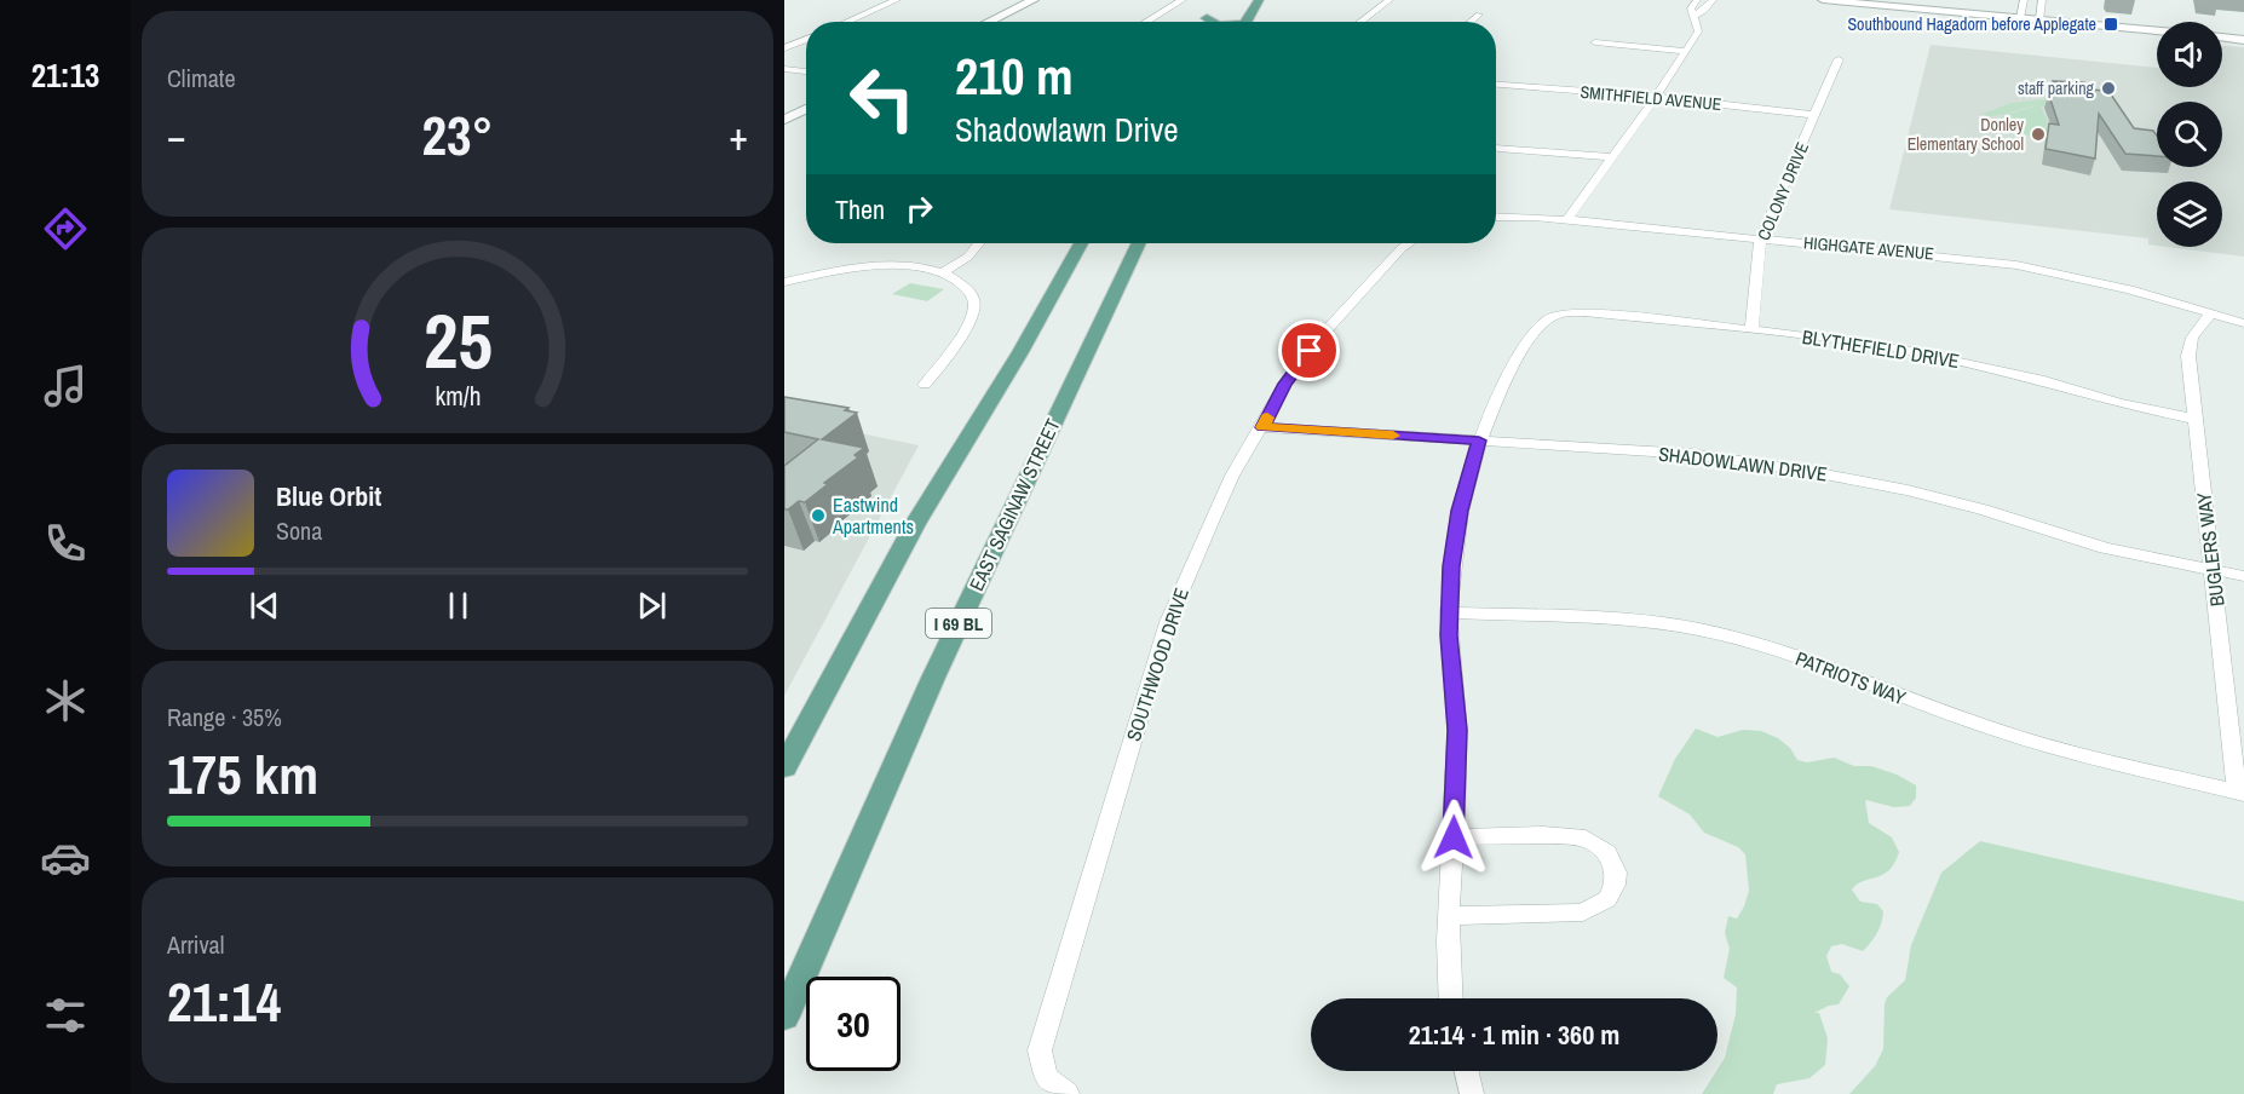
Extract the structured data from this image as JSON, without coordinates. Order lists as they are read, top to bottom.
{
  "streets": {
    "main road": ["EAST SAGINAW STREET", "I 69 BL"],
    "street": [
      "SMITHFIELD AVENUE",
      "COLONY DRIVE",
      "HIGHGATE AVENUE",
      "BLYTHEFIELD DRIVE",
      "SHADOWLAWN DRIVE",
      "BUGLERS WAY",
      "SOUTHWOOD DRIVE",
      "PATRIOTS WAY"
    ]
  },
  "crossings": [
    ["SMITHFIELD AVENUE", "COLONY DRIVE"],
    ["COLONY DRIVE", "HIGHGATE AVENUE"],
    ["COLONY DRIVE", "BLYTHEFIELD DRIVE"],
    ["HIGHGATE AVENUE", "BUGLERS WAY"],
    ["BLYTHEFIELD DRIVE", "SHADOWLAWN DRIVE"],
    ["BLYTHEFIELD DRIVE", "BUGLERS WAY"],
    ["SHADOWLAWN DRIVE", "BUGLERS WAY"],
    ["SHADOWLAWN DRIVE", "SOUTHWOOD DRIVE"],
    ["BUGLERS WAY", "PATRIOTS WAY"]
  ],
  "places": {
    "transit": ["Southbound Hagadorn before Applegate"],
    "other": ["staff parking", "Donley Elementary School", "Eastwind Apartments"]
  },
  "page": {
    "tabs": "21:13",
    "tile": [
      "Climate",
      ["Range · 35%", "175 km"],
      ["Arrival", "21:14"]
    ],
    "turn": ["210 m", "Shadowlawn Drive"],
    "heat": ["−", "23°", "+"],
    "then": "Then",
    "song": ["Blue Orbit", "Sona"],
    "limit": "30",
    "trip": "21:14 · 1 min · 360 m",
    "gauge": ["25", "km/h"]
  }
}
